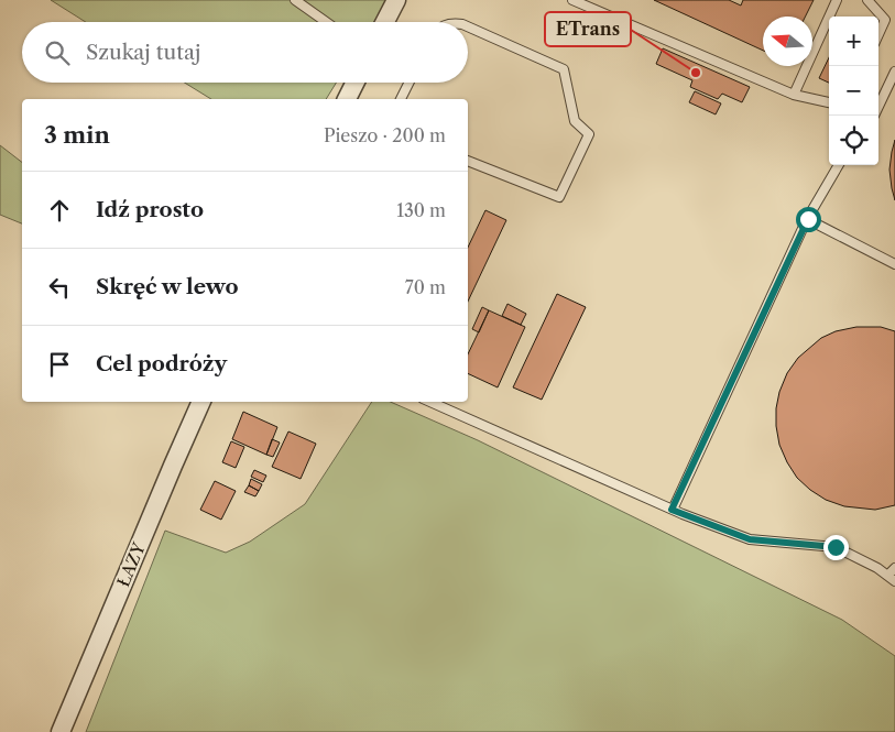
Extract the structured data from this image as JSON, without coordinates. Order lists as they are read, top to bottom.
{
  "streets": {
    "street": ["ŁAZY"]
  },
  "places": ["ETrans"],
  "north": "left",
  "page": {
    "map_buttons": ["+", "−"],
    "search": "Szukaj tutaj",
    "heading": ["3 min", "Pieszo · 200 m"],
    "list": [
      ["Idź prosto", "130 m"],
      ["Skręć w lewo", "70 m"],
      "Cel podróży"
    ]
  }
}
